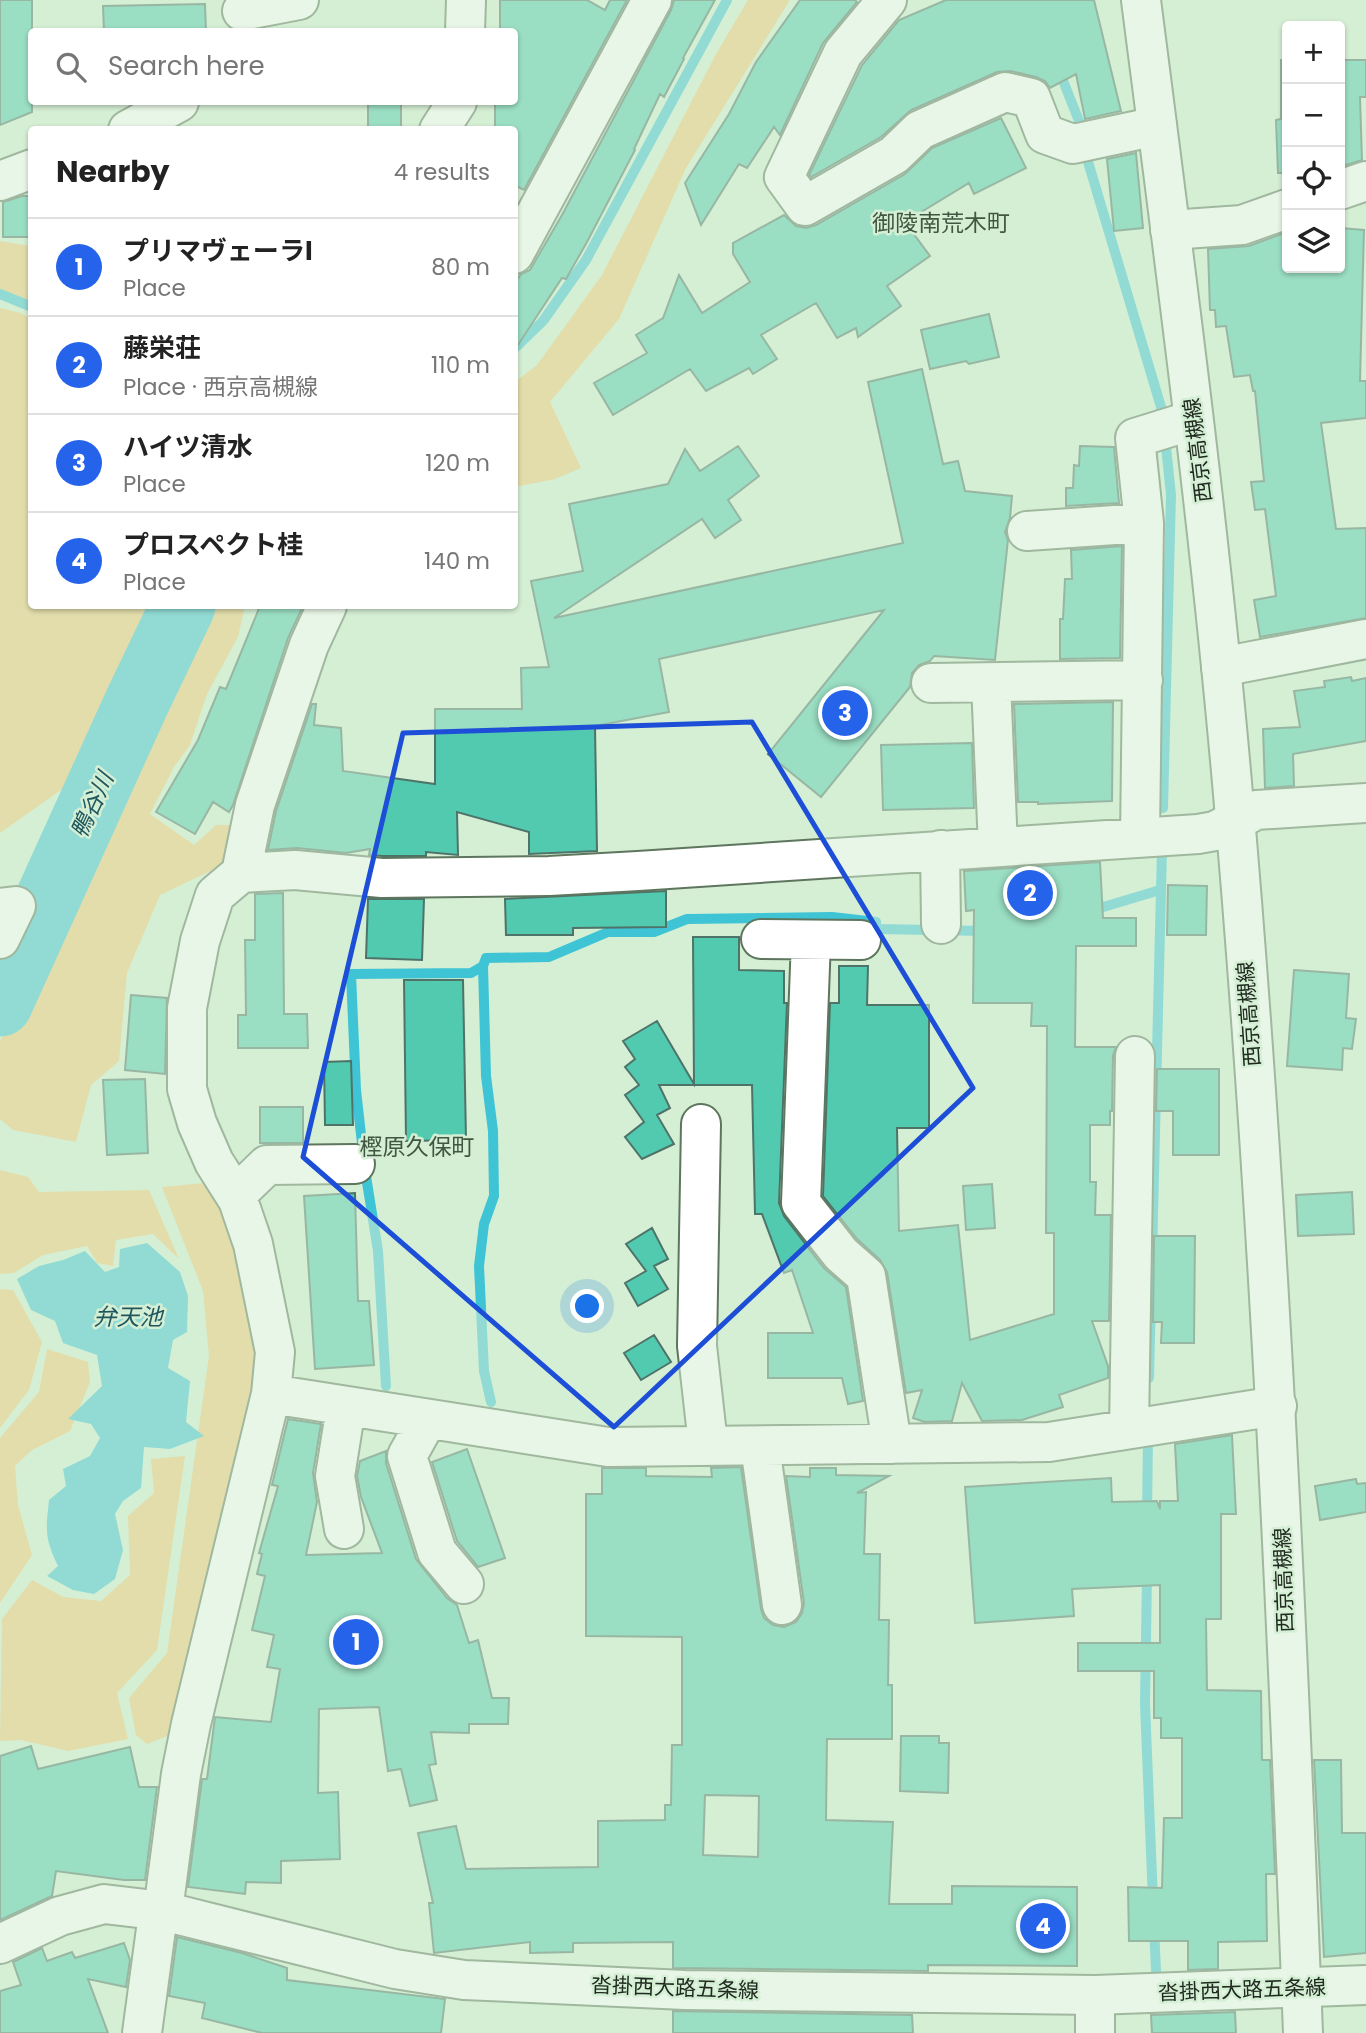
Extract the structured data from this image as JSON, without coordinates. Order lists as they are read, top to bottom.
{
  "streets": {
    "street": ["西京高槻線", "沓掛西大路五条線"]
  },
  "crossings": [
    ["西京高槻線", "沓掛西大路五条線"]
  ],
  "districts": ["御陵南荒木町", "樫原久保町"],
  "water": ["鴨谷川", "弁天池"],
  "page": {
    "map_buttons": ["+", "−"],
    "search": "Search here",
    "heading": ["Nearby", "4 results"],
    "list": [
      {
        "mark": "1",
        "name": "プリマヴェーラI",
        "note": "Place",
        "value": "80 m"
      },
      {
        "mark": "2",
        "name": "藤栄荘",
        "note": "Place · 西京高槻線",
        "value": "110 m"
      },
      {
        "mark": "3",
        "name": "ハイツ清水",
        "note": "Place",
        "value": "120 m"
      },
      {
        "mark": "4",
        "name": "プロスペクト桂",
        "note": "Place",
        "value": "140 m"
      }
    ],
    "pins": [
      "3",
      "2",
      "1",
      "4"
    ]
  }
}
